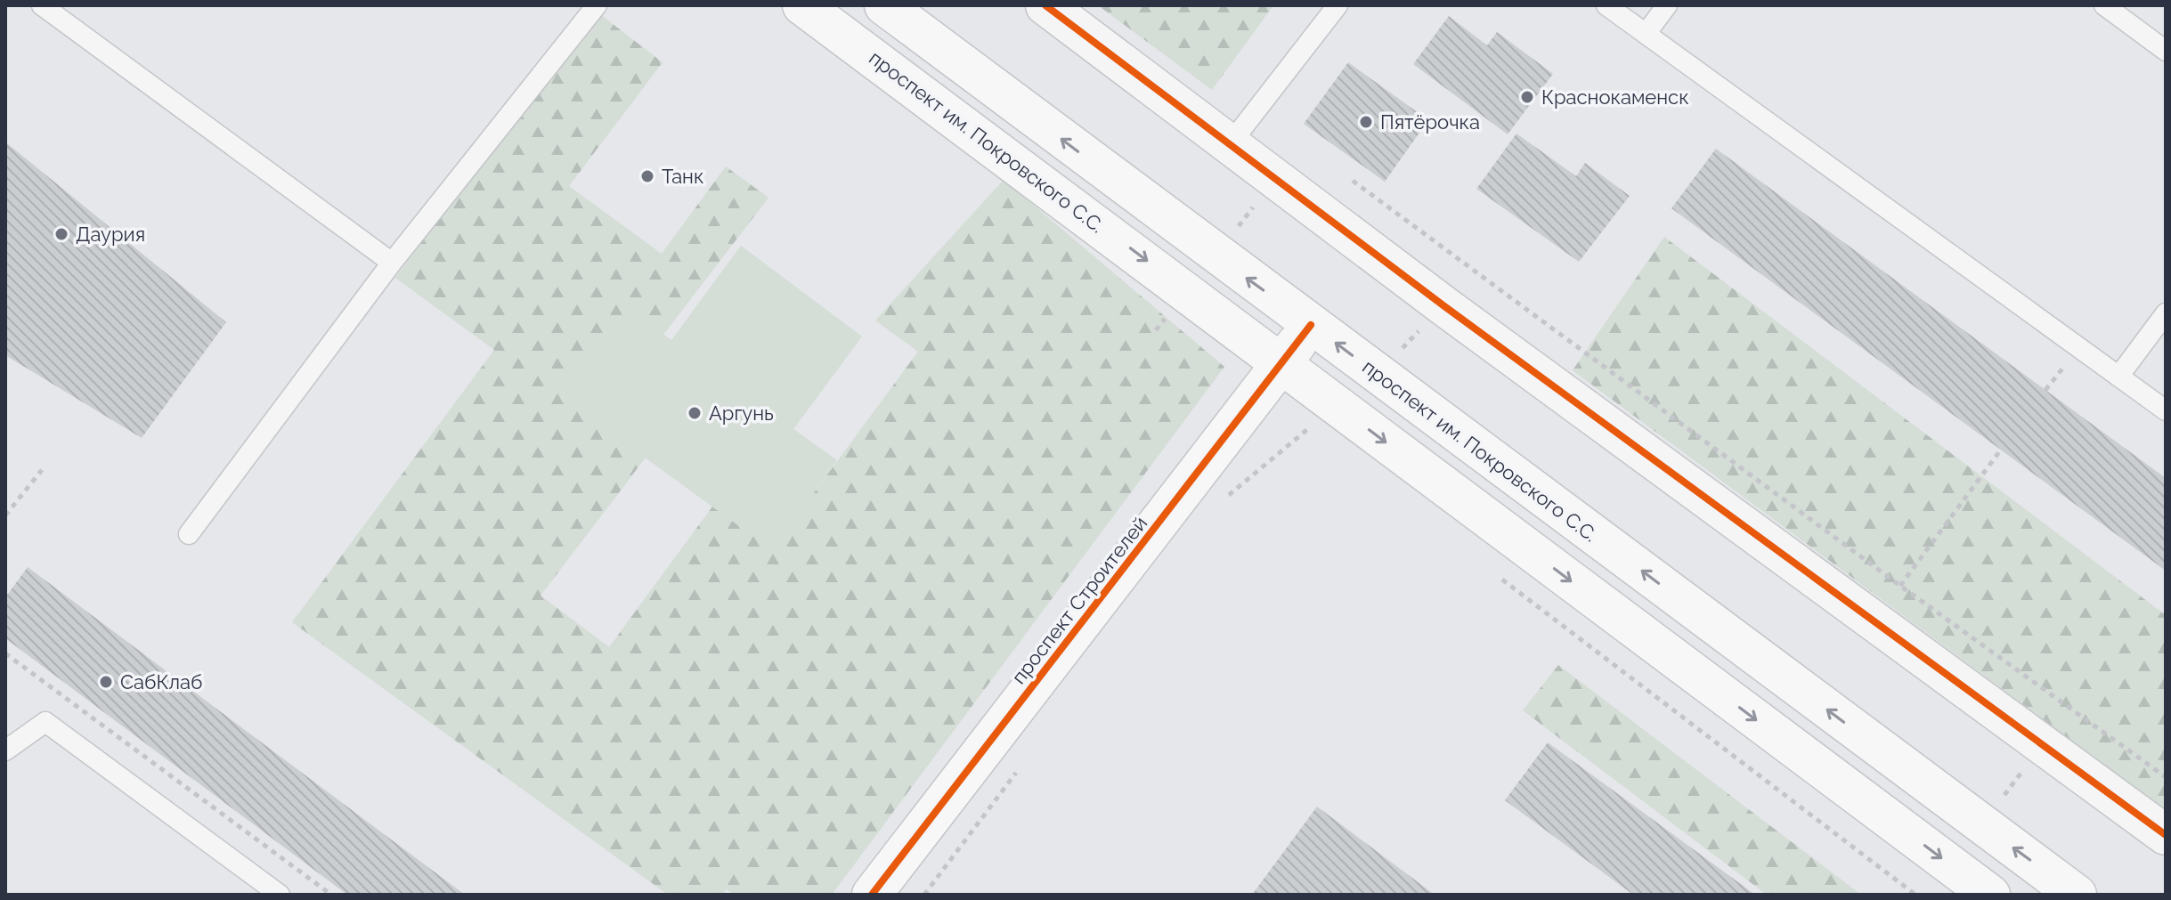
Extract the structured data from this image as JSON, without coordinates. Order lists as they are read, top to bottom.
{
  "streets": {
    "main road": ["проспект им. Покровского С.С.", "проспект Строителей"]
  },
  "crossings": [
    ["проспект им. Покровского С.С.", "проспект Строителей"]
  ],
  "places": [
    "Краснокаменск",
    "Пятёрочка",
    "Танк",
    "Даурия",
    "Аргунь",
    "СабКлаб"
  ]
}
